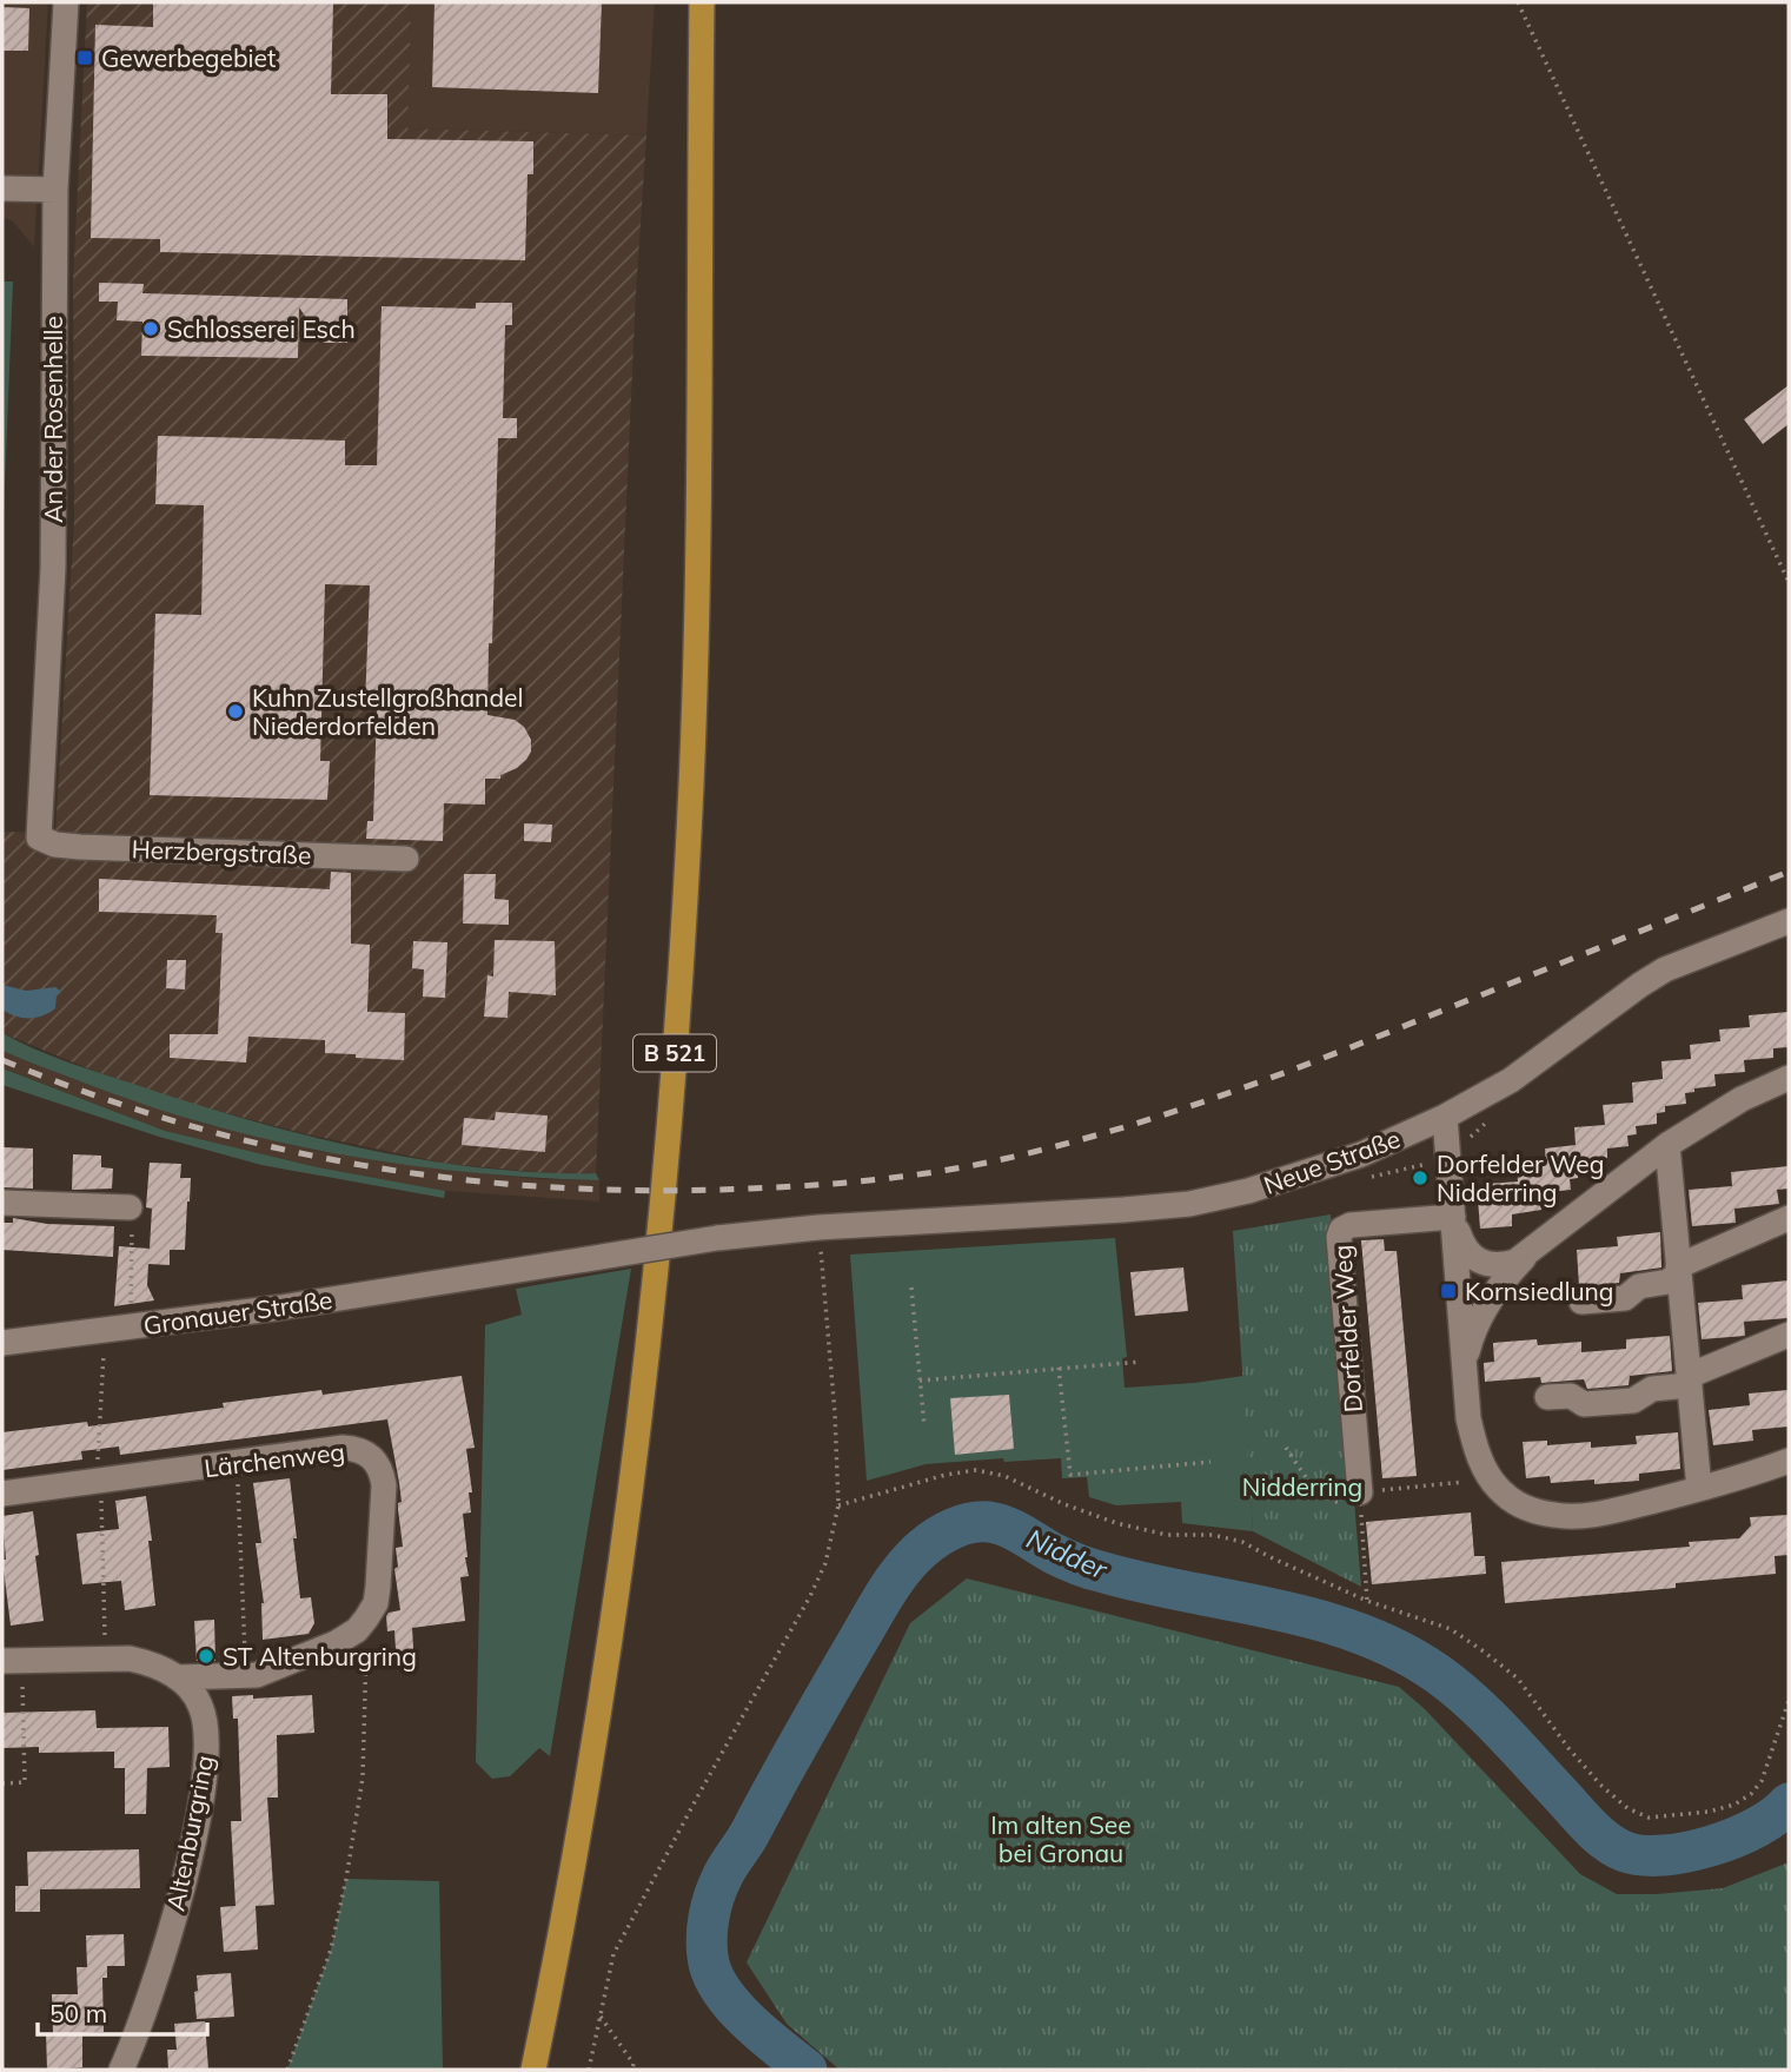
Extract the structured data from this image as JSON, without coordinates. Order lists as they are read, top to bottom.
{
  "streets": {
    "main road": ["B 521"],
    "street": [
      "An der Rosenhelle",
      "Herzbergstraße",
      "Neue Straße",
      "Gronauer Straße",
      "Dorfelder Weg",
      "Lärchenweg",
      "Altenburgring"
    ]
  },
  "crossings": [
    ["An der Rosenhelle", "Herzbergstraße"],
    ["Neue Straße", "Gronauer Straße"]
  ],
  "water": ["Nidder"],
  "parks": ["Nidderring", "Im alten See bei Gronau"],
  "places": {
    "transit": ["Gewerbegebiet", "Kornsiedlung"],
    "other": [
      "Schlosserei Esch",
      "Kuhn Zustellgroßhandel Niederdorfelden",
      "Dorfelder Weg Nidderring",
      "ST Altenburgring"
    ]
  },
  "scale_bar": "50 m"
}
